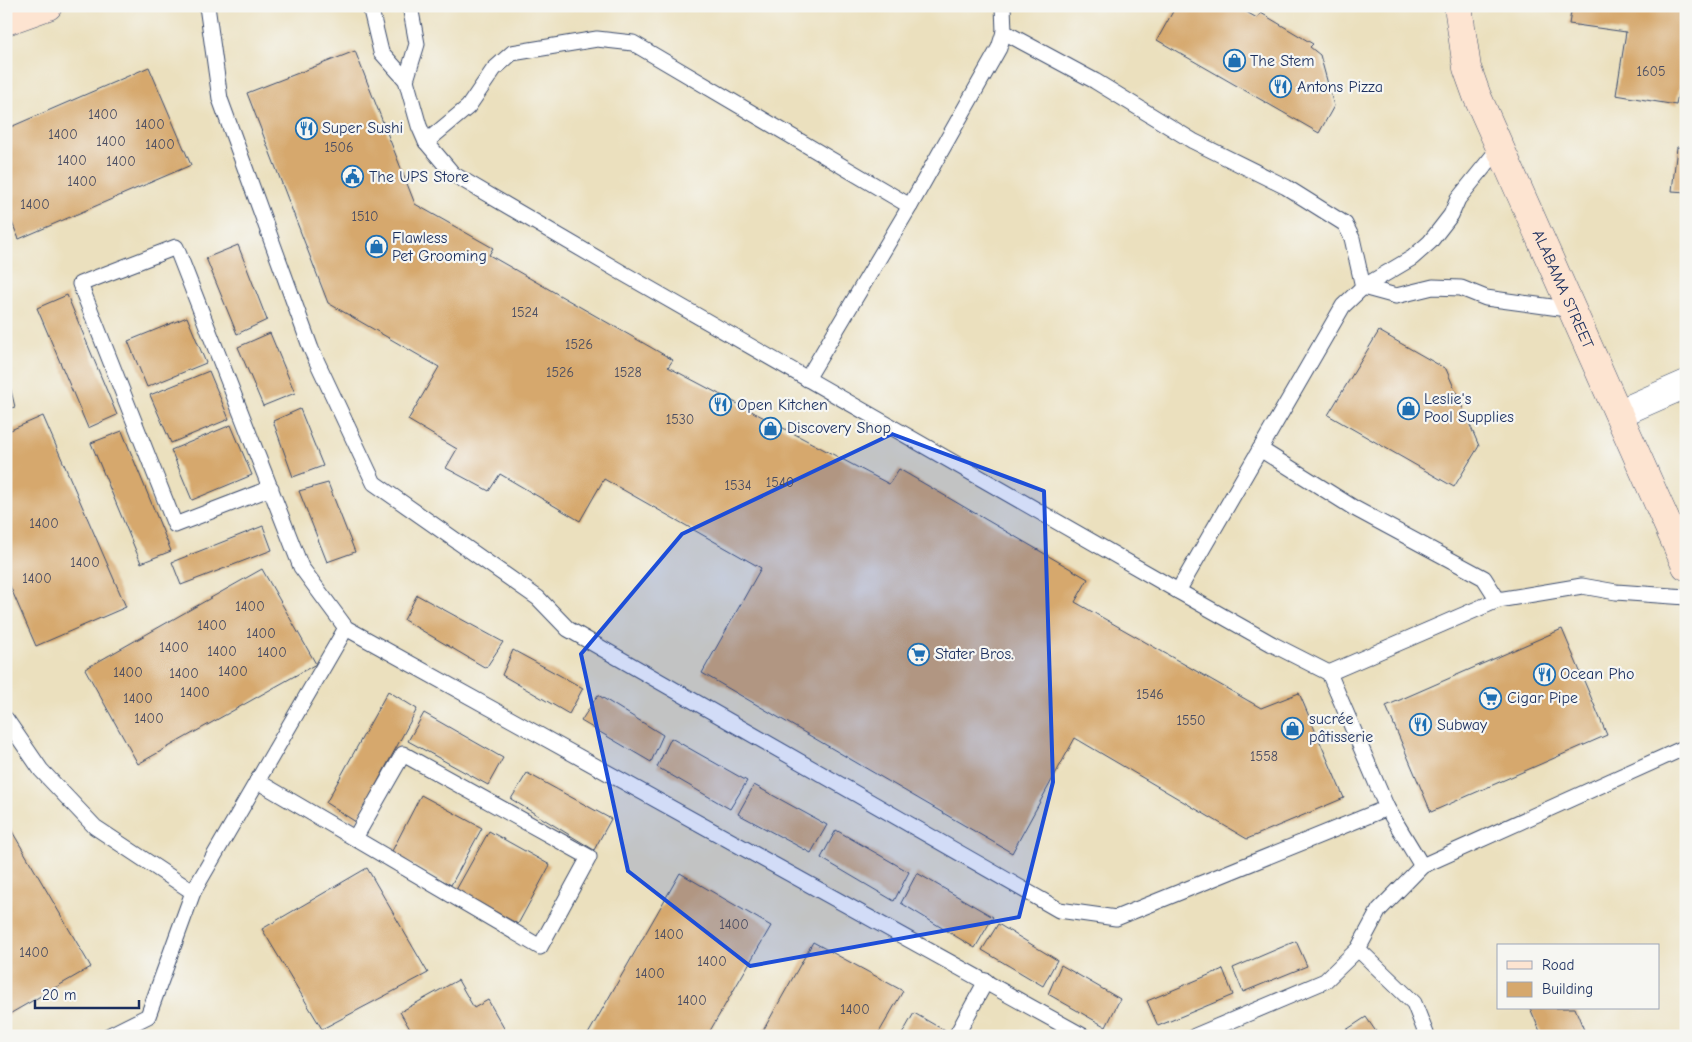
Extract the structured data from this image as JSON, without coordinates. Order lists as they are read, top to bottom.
{
  "streets": {
    "main road": ["ALABAMA STREET"]
  },
  "places": {
    "shop": [
      "The Stem",
      "Flawless Pet Grooming",
      "Leslie's Pool Supplies",
      "Discovery Shop",
      "sucrée pâtisserie"
    ],
    "restaurant": [
      "Antons Pizza",
      "Super Sushi",
      "Open Kitchen",
      "Ocean Pho",
      "Subway"
    ],
    "public building": ["The UPS Store"],
    "supermarket": ["Stater Bros.", "Cigar Pipe"]
  },
  "house_numbers": [
    "1605",
    "1400",
    "1400",
    "1400",
    "1400",
    "1400",
    "1506",
    "1400",
    "1400",
    "1400",
    "1400",
    "1510",
    "1524",
    "1526",
    "1526",
    "1528",
    "1530",
    "1540",
    "1534",
    "1400",
    "1400",
    "1400",
    "1400",
    "1400",
    "1400",
    "1400",
    "1400",
    "1400",
    "1400",
    "1400",
    "1400",
    "1400",
    "1546",
    "1400",
    "1400",
    "1550",
    "1558",
    "1400",
    "1400",
    "1400",
    "1400",
    "1400",
    "1400",
    "1400"
  ],
  "legend": ["Road", "Building"],
  "scale_bar": "20 m"
}
